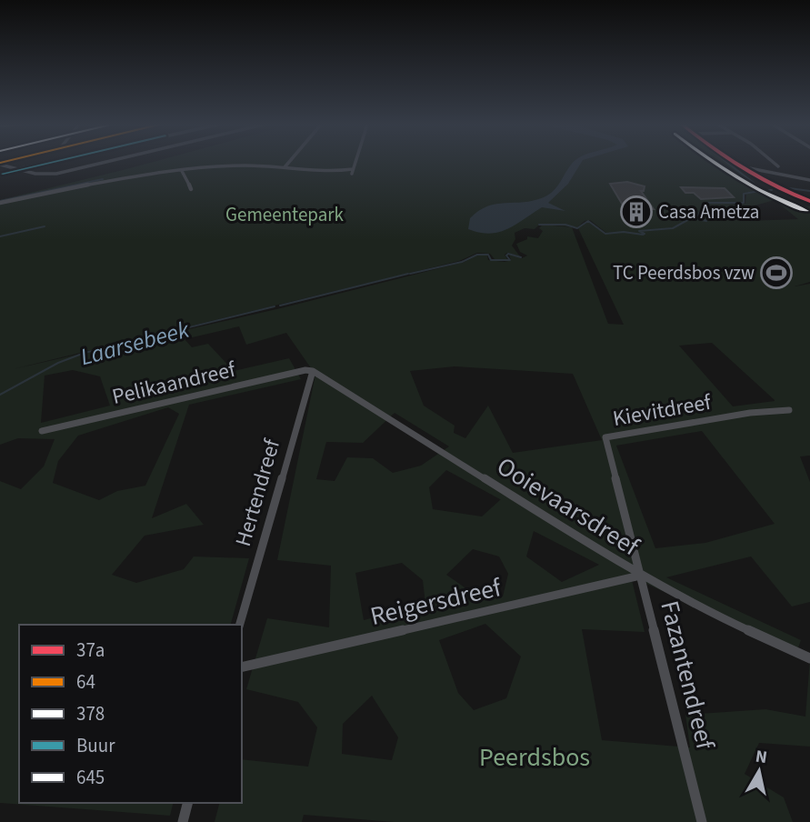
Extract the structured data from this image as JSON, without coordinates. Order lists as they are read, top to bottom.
{
  "streets": {
    "street": [
      "Pelikaandreef",
      "Kievitdreef",
      "Hertendreef",
      "Ooievaarsdreef",
      "Reigersdreef",
      "Fazantendreef"
    ]
  },
  "crossings": [
    ["Pelikaandreef", "Hertendreef"],
    ["Pelikaandreef", "Ooievaarsdreef"],
    ["Kievitdreef", "Ooievaarsdreef"],
    ["Kievitdreef", "Reigersdreef"],
    ["Kievitdreef", "Fazantendreef"],
    ["Hertendreef", "Ooievaarsdreef"],
    ["Ooievaarsdreef", "Reigersdreef"],
    ["Ooievaarsdreef", "Fazantendreef"],
    ["Reigersdreef", "Fazantendreef"]
  ],
  "water": ["Laarsebeek"],
  "parks": ["Gemeentepark", "Peerdsbos"],
  "places": {
    "building": ["Casa Ametza"],
    "sports": ["TC Peerdsbos vzw"]
  },
  "lines": ["transit line 37a", "transit line 378", "transit line Buur"],
  "legend": [
    "37a",
    "64",
    "378",
    "Buur",
    "645"
  ],
  "north": "top"
}
